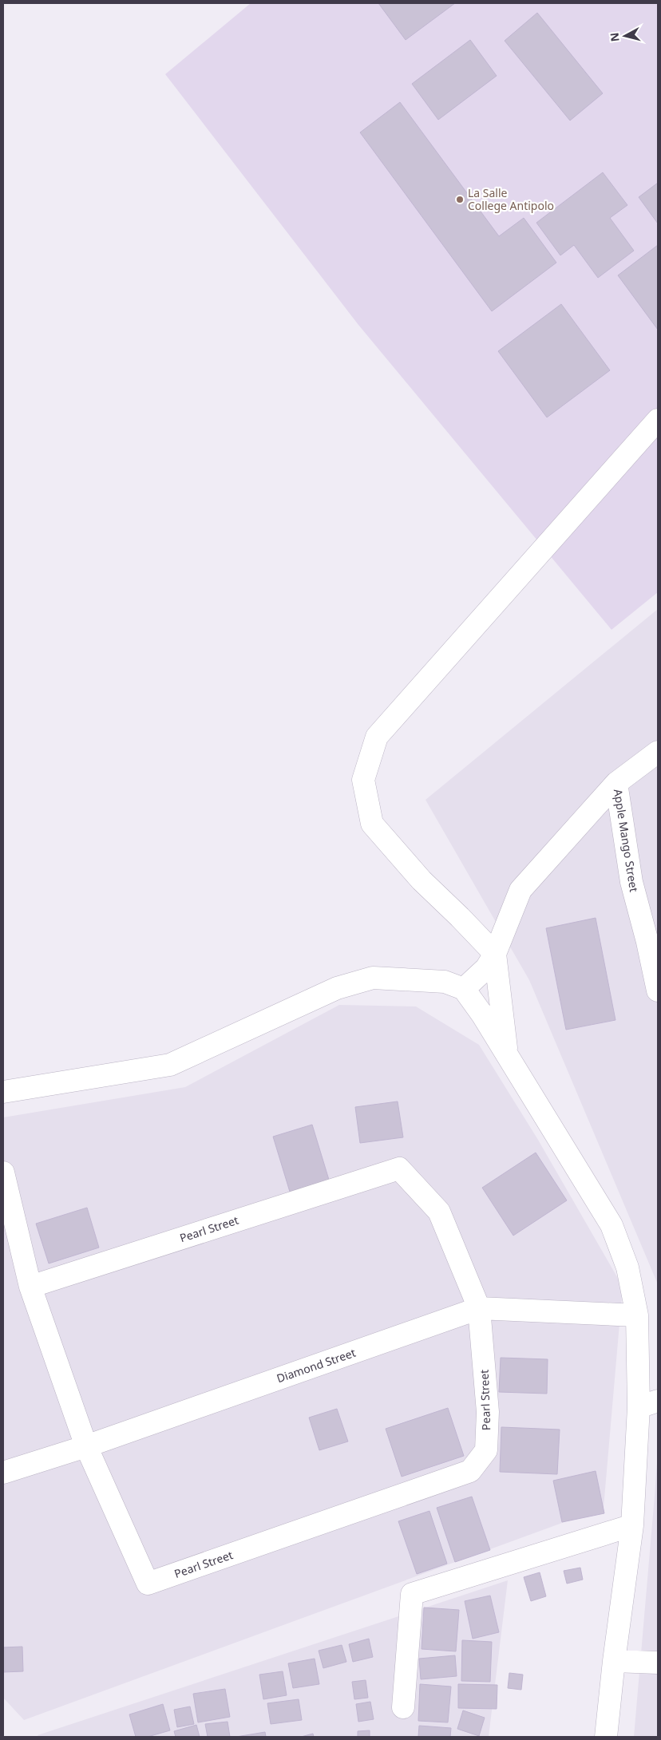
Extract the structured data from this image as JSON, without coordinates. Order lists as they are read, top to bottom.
{
  "streets": {
    "street": ["Apple Mango Street", "Pearl Street", "Diamond Street"]
  },
  "crossings": [
    ["Pearl Street", "Diamond Street"]
  ],
  "places": ["La Salle College Antipolo"],
  "north": "left"
}
